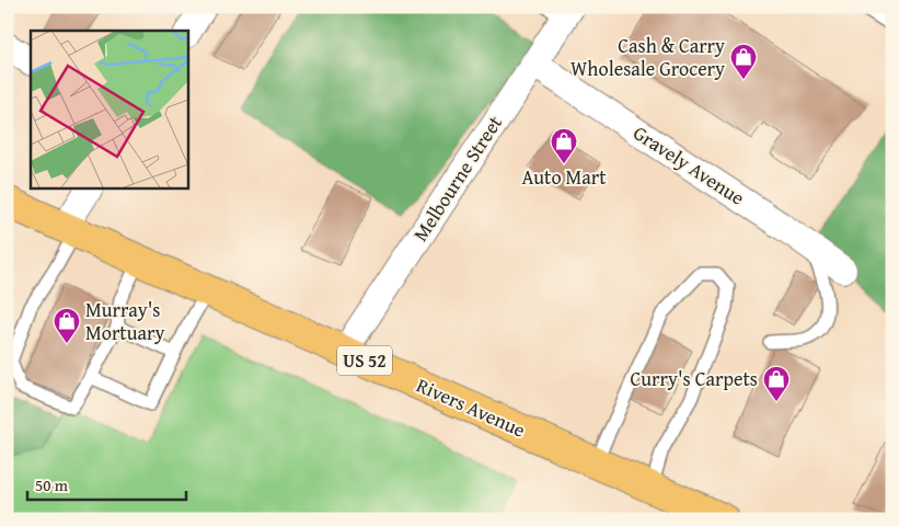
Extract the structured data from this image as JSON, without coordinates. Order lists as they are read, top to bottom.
{
  "streets": {
    "main road": ["US 52", "Rivers Avenue"],
    "street": ["Gravely Avenue", "Melbourne Street"]
  },
  "crossings": [
    ["Gravely Avenue", "Melbourne Street"],
    ["Melbourne Street", "Rivers Avenue"]
  ],
  "places": {
    "shop": [
      "Cash & Carry Wholesale Grocery",
      "Auto Mart",
      "Murray's Mortuary",
      "Curry's Carpets"
    ]
  },
  "scale_bar": "50 m"
}
